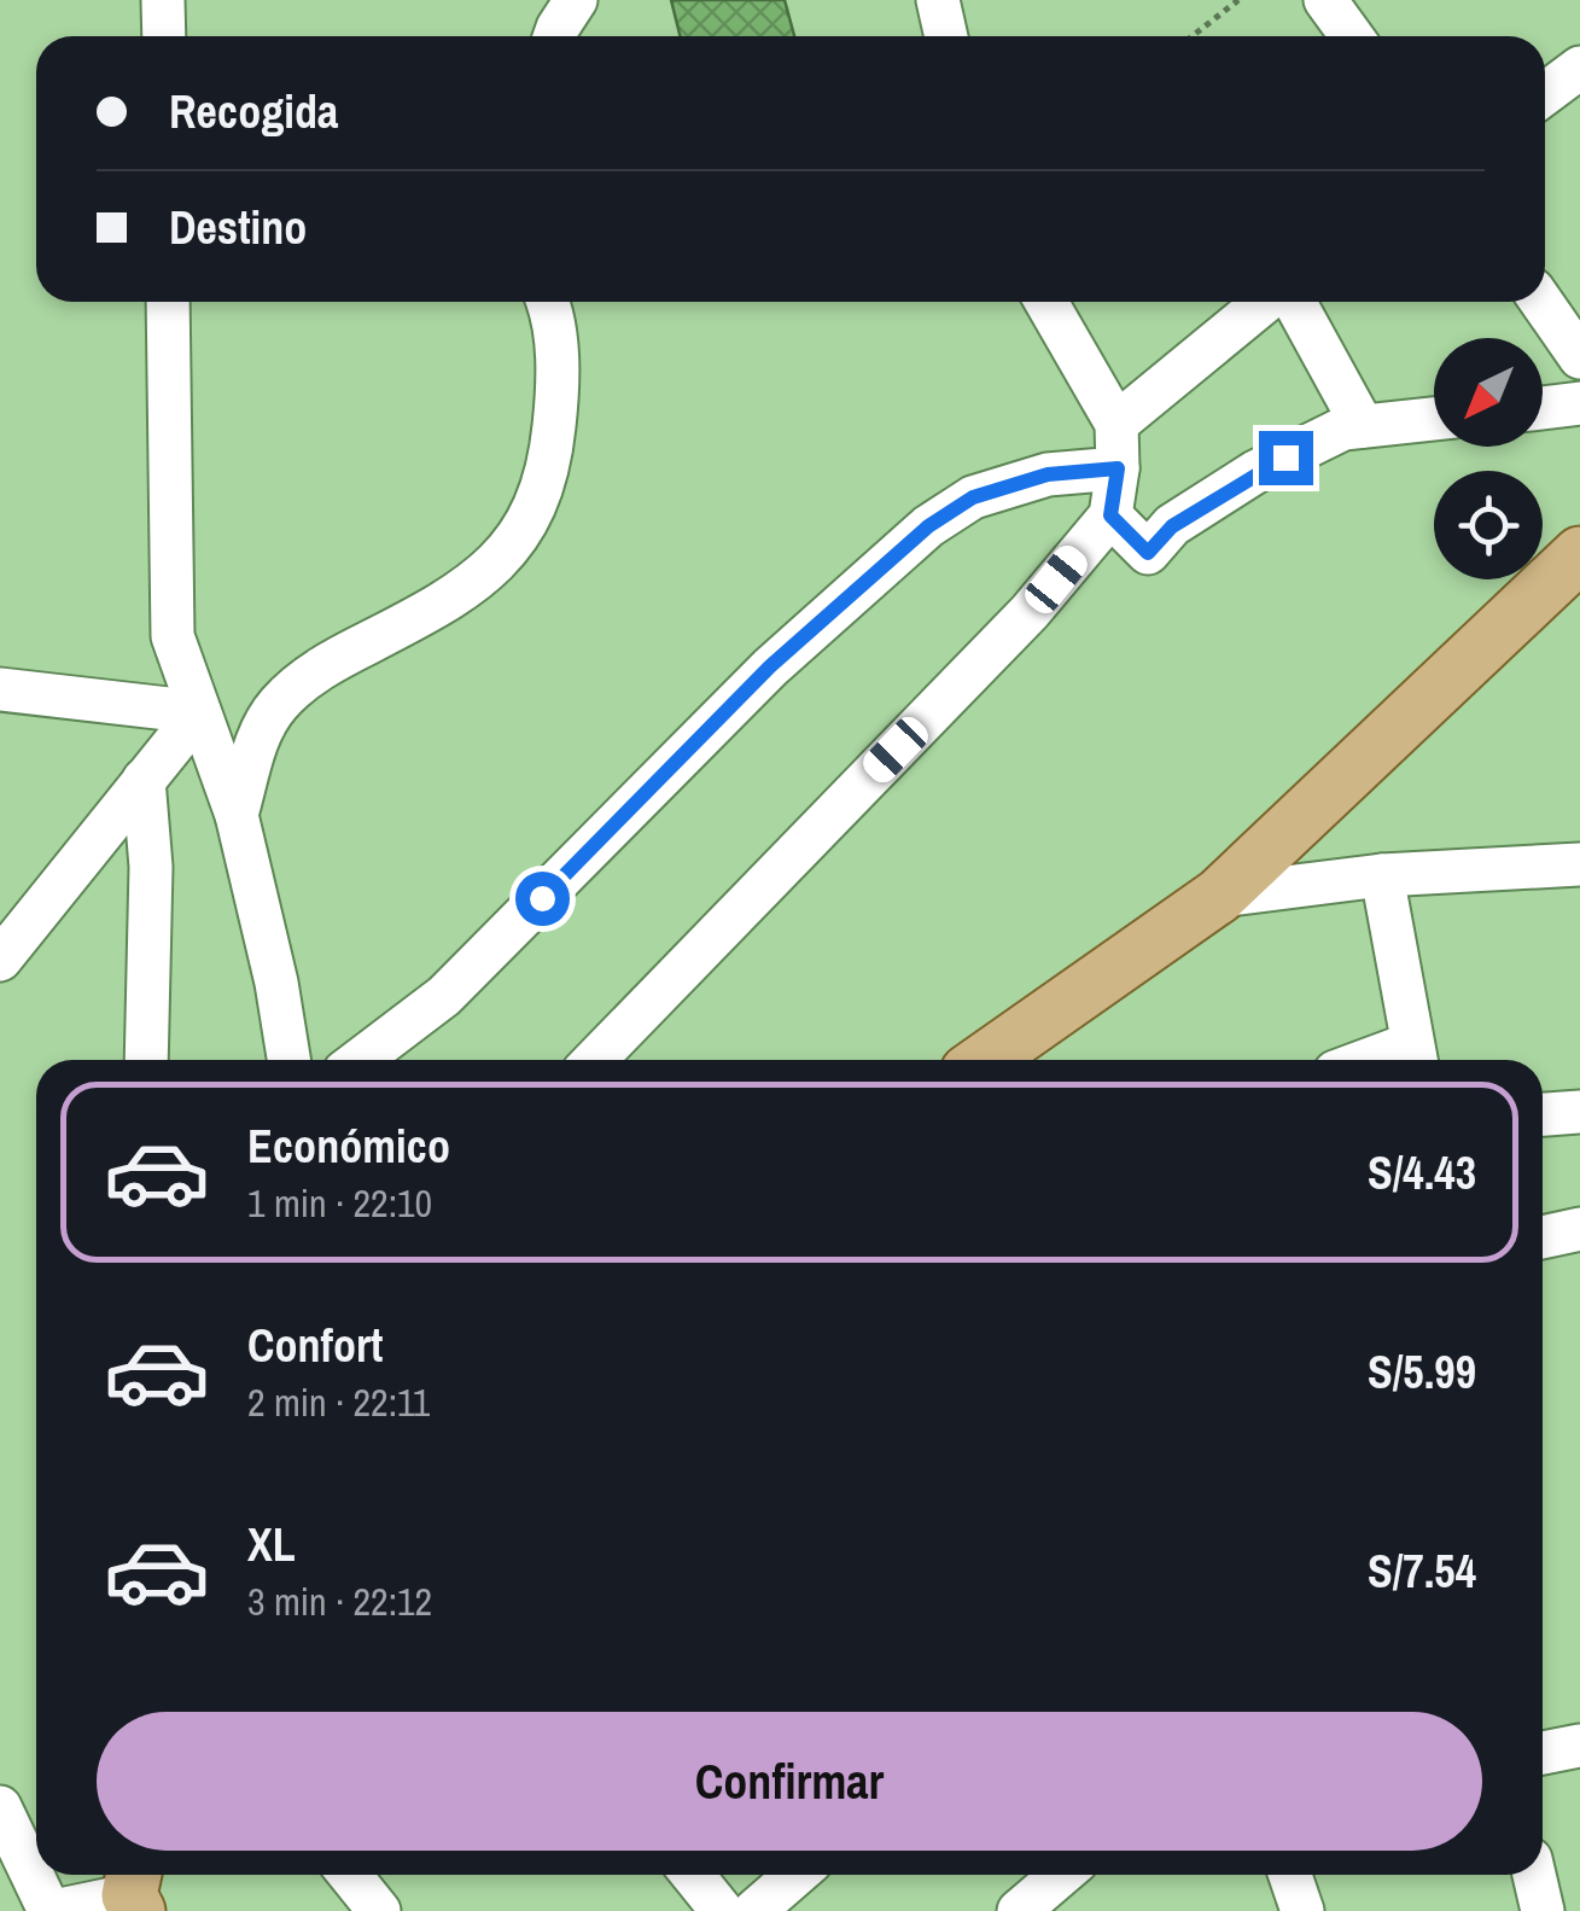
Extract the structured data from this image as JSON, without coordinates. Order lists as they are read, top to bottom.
{
  "north": "bottom left",
  "page": {
    "banner": ["Recogida", "Destino"],
    "list": [
      {
        "name": "Económico",
        "note": "1 min · 22:10",
        "value": "S/4.43"
      },
      {
        "name": "Confort",
        "note": "2 min · 22:11",
        "value": "S/5.99"
      },
      {
        "name": "XL",
        "note": "3 min · 22:12",
        "value": "S/7.54"
      }
    ],
    "buttons": "Confirmar"
  }
}
